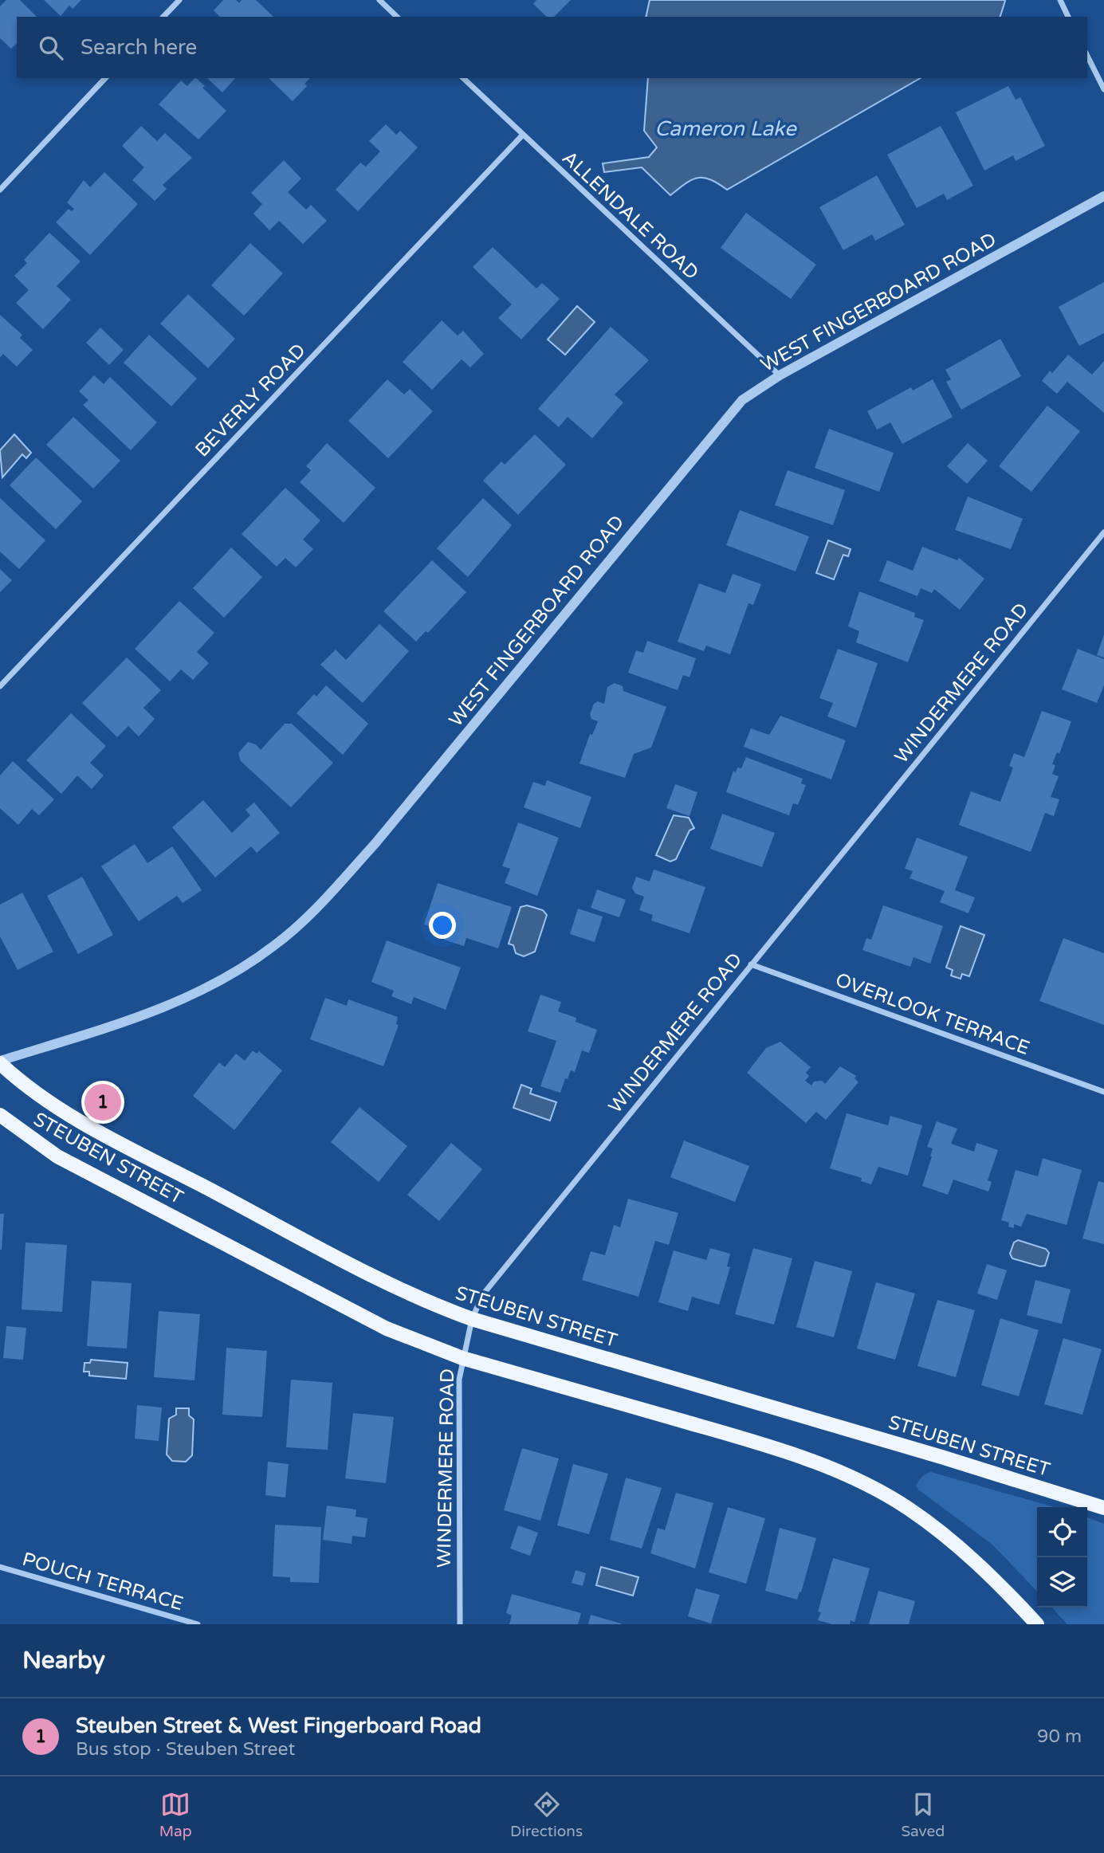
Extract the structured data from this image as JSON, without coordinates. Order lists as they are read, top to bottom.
{
  "streets": {
    "main road": ["STEUBEN STREET"],
    "street": [
      "ALLENDALE ROAD",
      "WEST FINGERBOARD ROAD",
      "BEVERLY ROAD",
      "WINDERMERE ROAD",
      "OVERLOOK TERRACE",
      "POUCH TERRACE"
    ]
  },
  "crossings": [
    ["ALLENDALE ROAD", "WEST FINGERBOARD ROAD"],
    ["ALLENDALE ROAD", "BEVERLY ROAD"],
    ["WEST FINGERBOARD ROAD", "STEUBEN STREET"],
    ["WINDERMERE ROAD", "OVERLOOK TERRACE"],
    ["WINDERMERE ROAD", "STEUBEN STREET"]
  ],
  "water": ["Cameron Lake"],
  "page": {
    "search": "Search here",
    "pins": "1",
    "heading": "Nearby",
    "list": [
      {
        "mark": "1",
        "name": "Steuben Street & West Fingerboard Road",
        "note": "Bus stop · Steuben Street",
        "value": "90 m"
      }
    ],
    "nav": ["Map", "Directions", "Saved"]
  }
}
